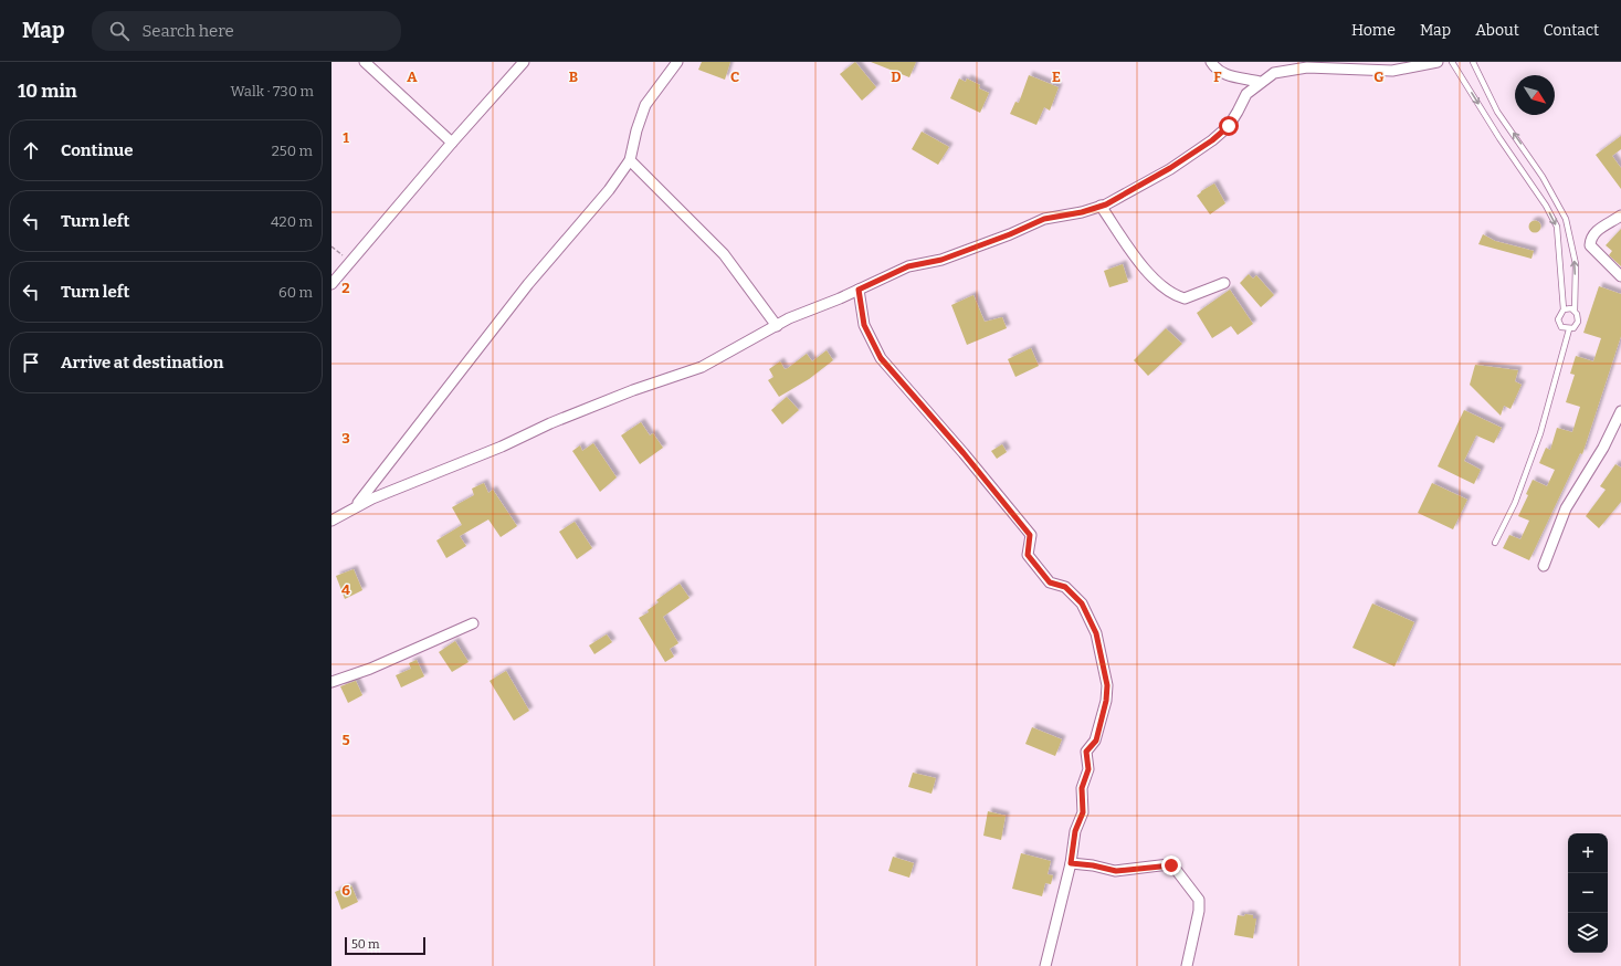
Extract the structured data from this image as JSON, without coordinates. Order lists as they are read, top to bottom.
{
  "scale_bar": "50 m",
  "north": "bottom right",
  "page": {
    "header": "Map",
    "search": "Search here",
    "nav": [
      "Home",
      "Map",
      "About",
      "Contact"
    ],
    "heading": ["10 min", "Walk · 730 m"],
    "list": [
      ["Continue", "250 m"],
      ["Turn left", "420 m"],
      ["Turn left", "60 m"],
      "Arrive at destination"
    ],
    "map_buttons": ["+", "−"],
    "scale": "50 m"
  },
  "grid": {
    "columns": [
      "A",
      "B",
      "C",
      "D",
      "E",
      "F",
      "G"
    ],
    "rows": [
      "1",
      "2",
      "3",
      "4",
      "5",
      "6"
    ]
  }
}
